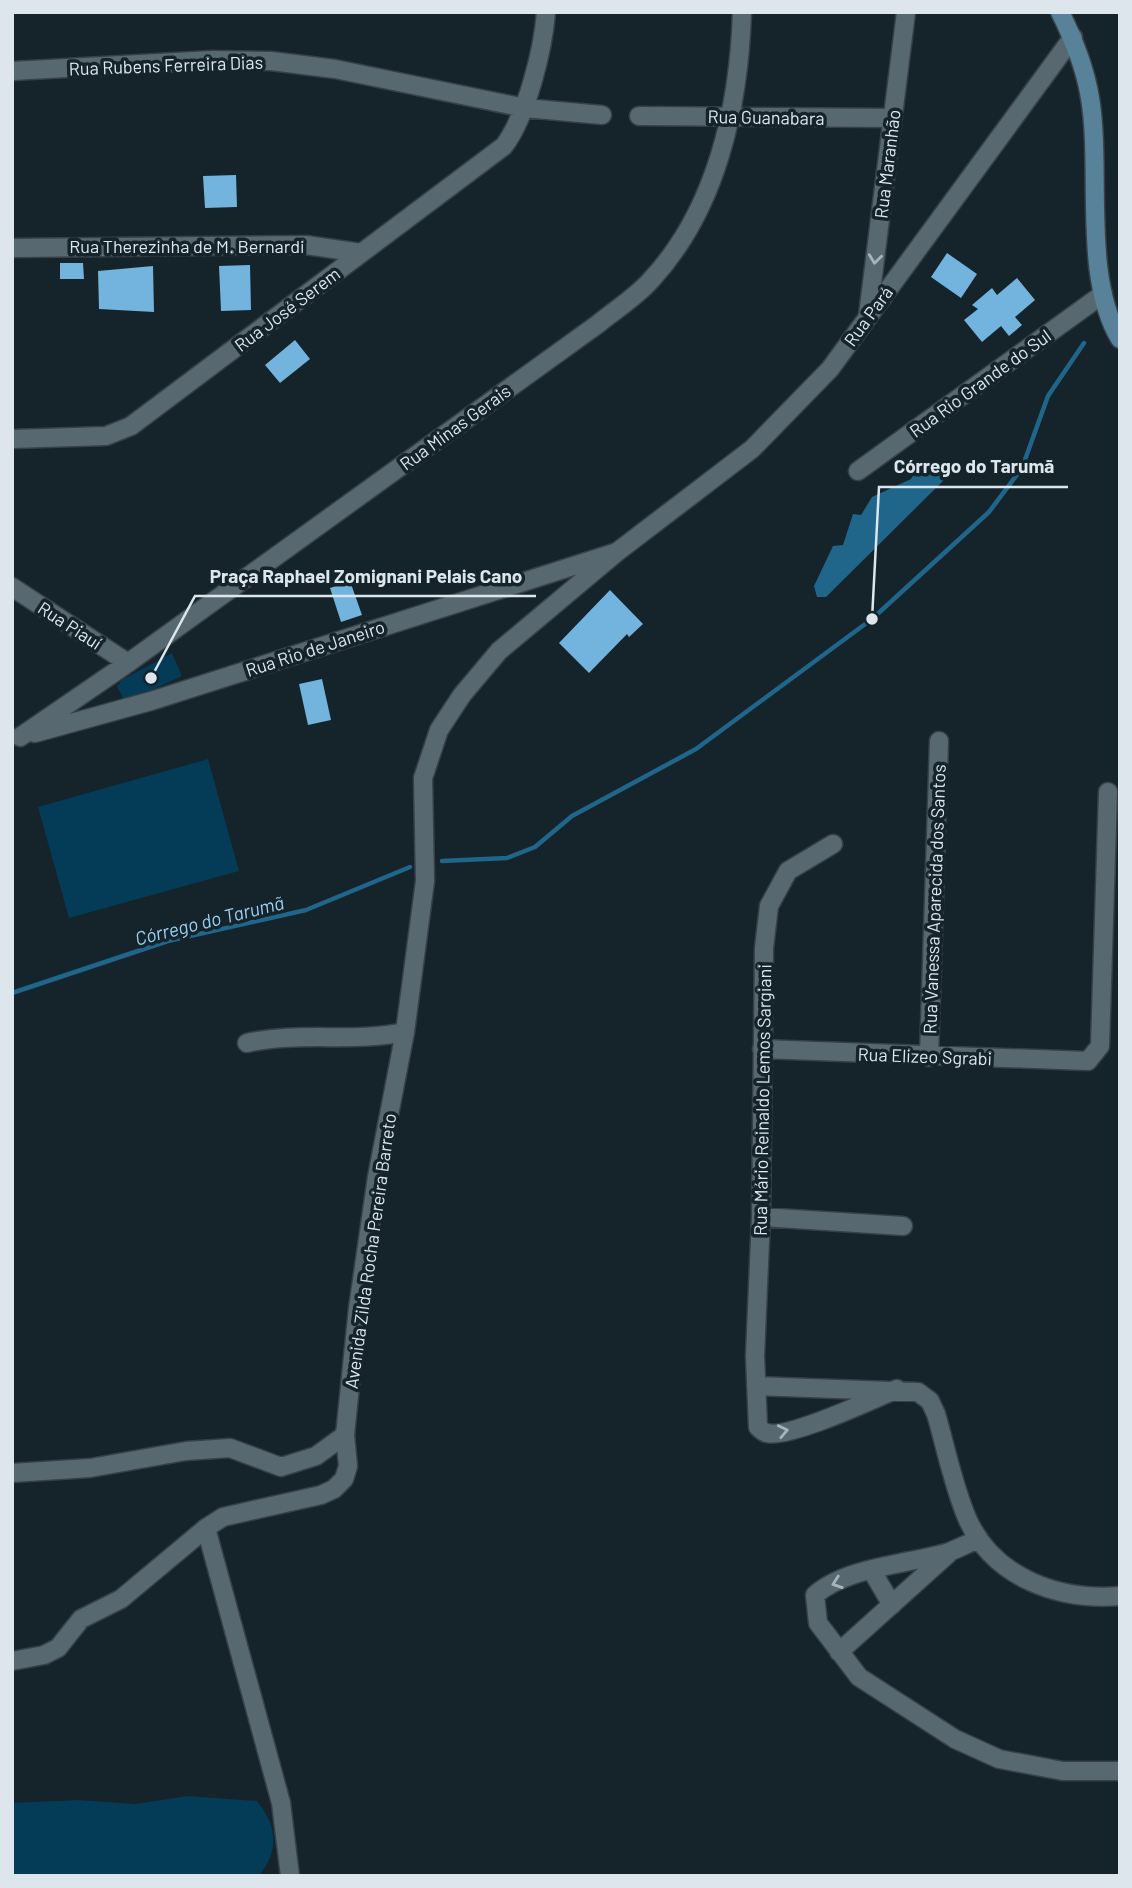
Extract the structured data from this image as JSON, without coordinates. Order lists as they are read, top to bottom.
{
  "streets": {
    "street": [
      "Rua Rubens Ferreira Dias",
      "Rua Guanabara",
      "Rua Maranhão",
      "Rua Therezinha de M. Bernardi",
      "Rua José Serem",
      "Rua Pará",
      "Rua Rio Grande do Sul",
      "Rua Minas Gerais",
      "Rua Piauí",
      "Rua Rio de Janeiro",
      "Rua Vanessa Aparecida dos Santos",
      "Rua Elizeo Sgrabi",
      "Rua Mário Reinaldo Lemos Sargiani",
      "Avenida Zilda Rocha Pereira Barreto"
    ]
  },
  "crossings": [
    ["Rua Rubens Ferreira Dias", "Rua José Serem"],
    ["Rua Guanabara", "Rua Maranhão"],
    ["Rua Guanabara", "Rua Minas Gerais"],
    ["Rua Maranhão", "Rua Pará"],
    ["Rua Therezinha de M. Bernardi", "Rua José Serem"],
    ["Rua Pará", "Rua Rio de Janeiro"],
    ["Rua Pará", "Avenida Zilda Rocha Pereira Barreto"],
    ["Rua Minas Gerais", "Rua Piauí"],
    ["Rua Minas Gerais", "Rua Rio de Janeiro"],
    ["Rua Rio de Janeiro", "Avenida Zilda Rocha Pereira Barreto"],
    ["Rua Vanessa Aparecida dos Santos", "Rua Elizeo Sgrabi"],
    ["Rua Elizeo Sgrabi", "Rua Mário Reinaldo Lemos Sargiani"]
  ],
  "one_way": ["Rua Maranhão"],
  "water": ["Córrego do Tarumã"],
  "places": ["Córrego do Tarumã", "Praça Raphael Zomignani Pelais Cano"]
}
